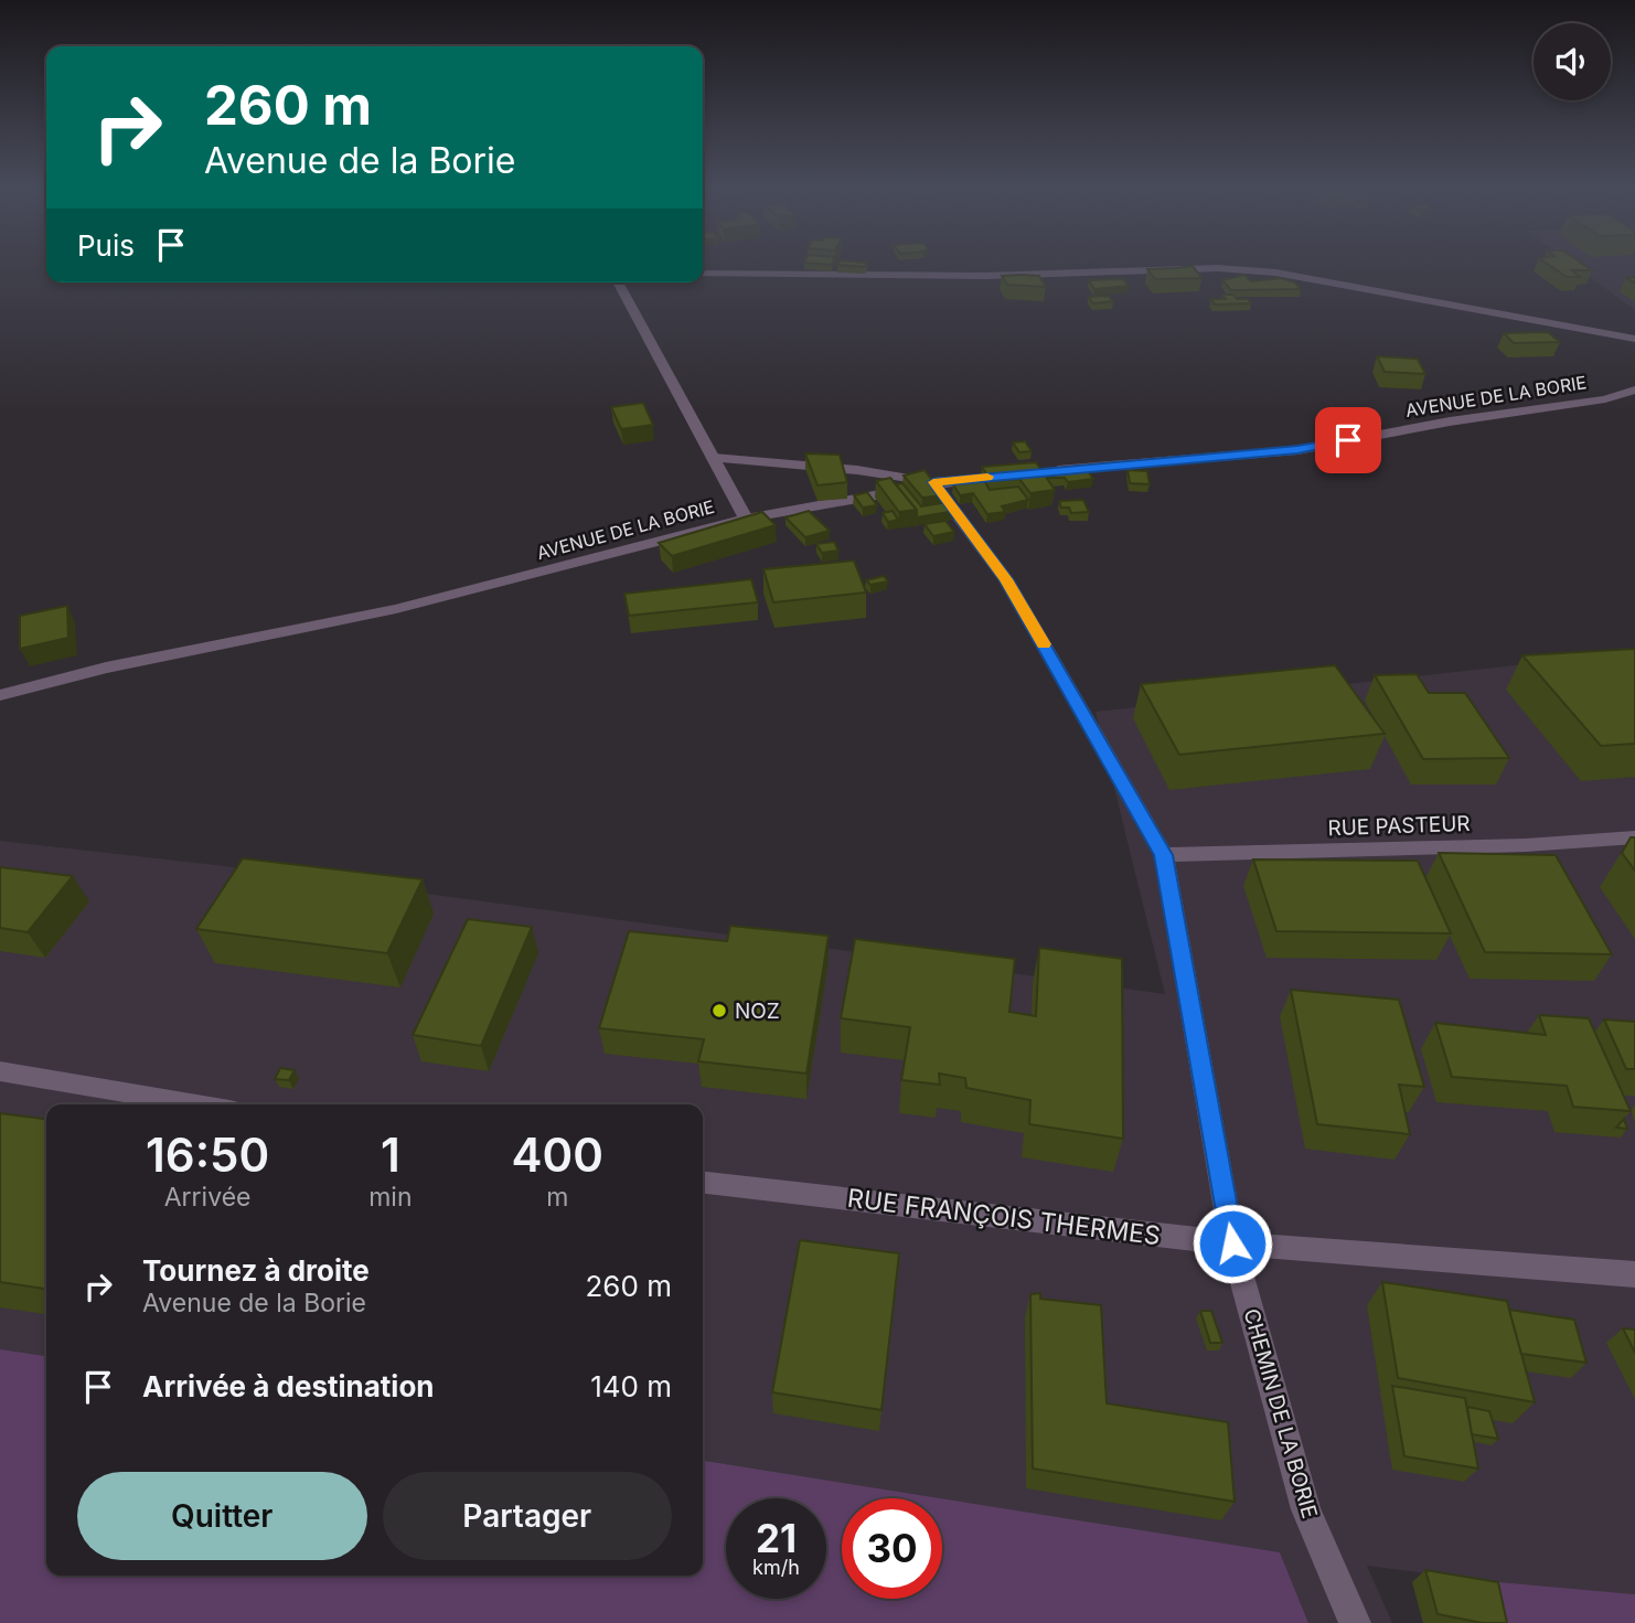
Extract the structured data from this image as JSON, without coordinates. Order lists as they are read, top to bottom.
{
  "streets": {
    "street": [
      "AVENUE DE LA BORIE",
      "RUE PASTEUR",
      "RUE FRANÇOIS THERMES",
      "CHEMIN DE LA BORIE"
    ]
  },
  "crossings": [
    ["AVENUE DE LA BORIE", "CHEMIN DE LA BORIE"],
    ["RUE PASTEUR", "CHEMIN DE LA BORIE"],
    ["RUE FRANÇOIS THERMES", "CHEMIN DE LA BORIE"]
  ],
  "places": ["NOZ"],
  "page": {
    "turn": ["260 m", "Avenue de la Borie"],
    "then": "Puis",
    "eta": [
      "16:50",
      "Arrivée",
      "1",
      "min",
      "400",
      "m"
    ],
    "list": [
      {
        "name": "Tournez à droite",
        "note": "Avenue de la Borie",
        "value": "260 m"
      },
      {
        "name": "Arrivée à destination",
        "value": "140 m"
      }
    ],
    "buttons": ["Quitter", "Partager"],
    "speed": "21 km/h",
    "limit": "30"
  }
}
